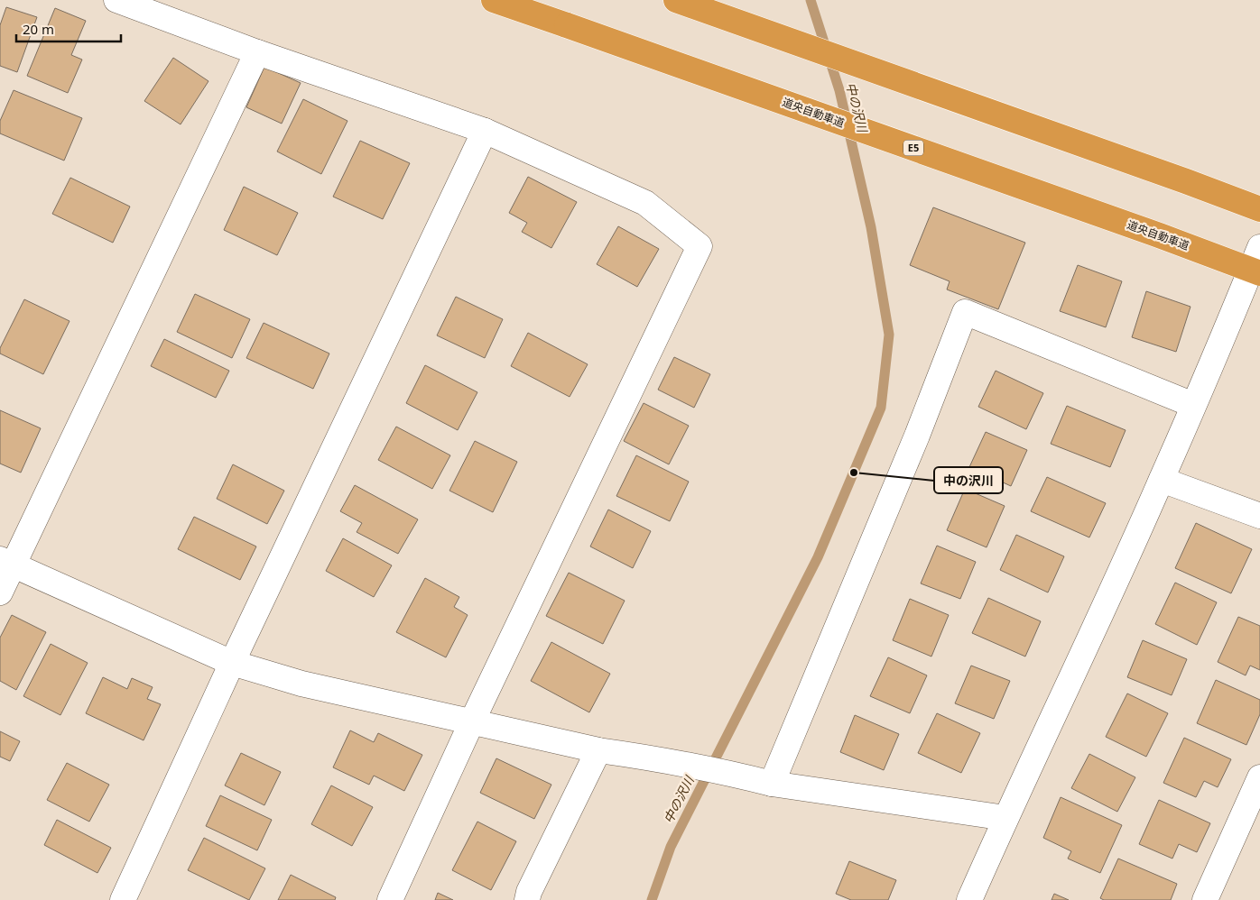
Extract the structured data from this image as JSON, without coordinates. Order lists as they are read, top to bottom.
{
  "streets": {
    "highway": ["道央自動車道", "E5"]
  },
  "water": ["中の沢川"],
  "places": ["中の沢川"],
  "scale_bar": "20 m"
}
